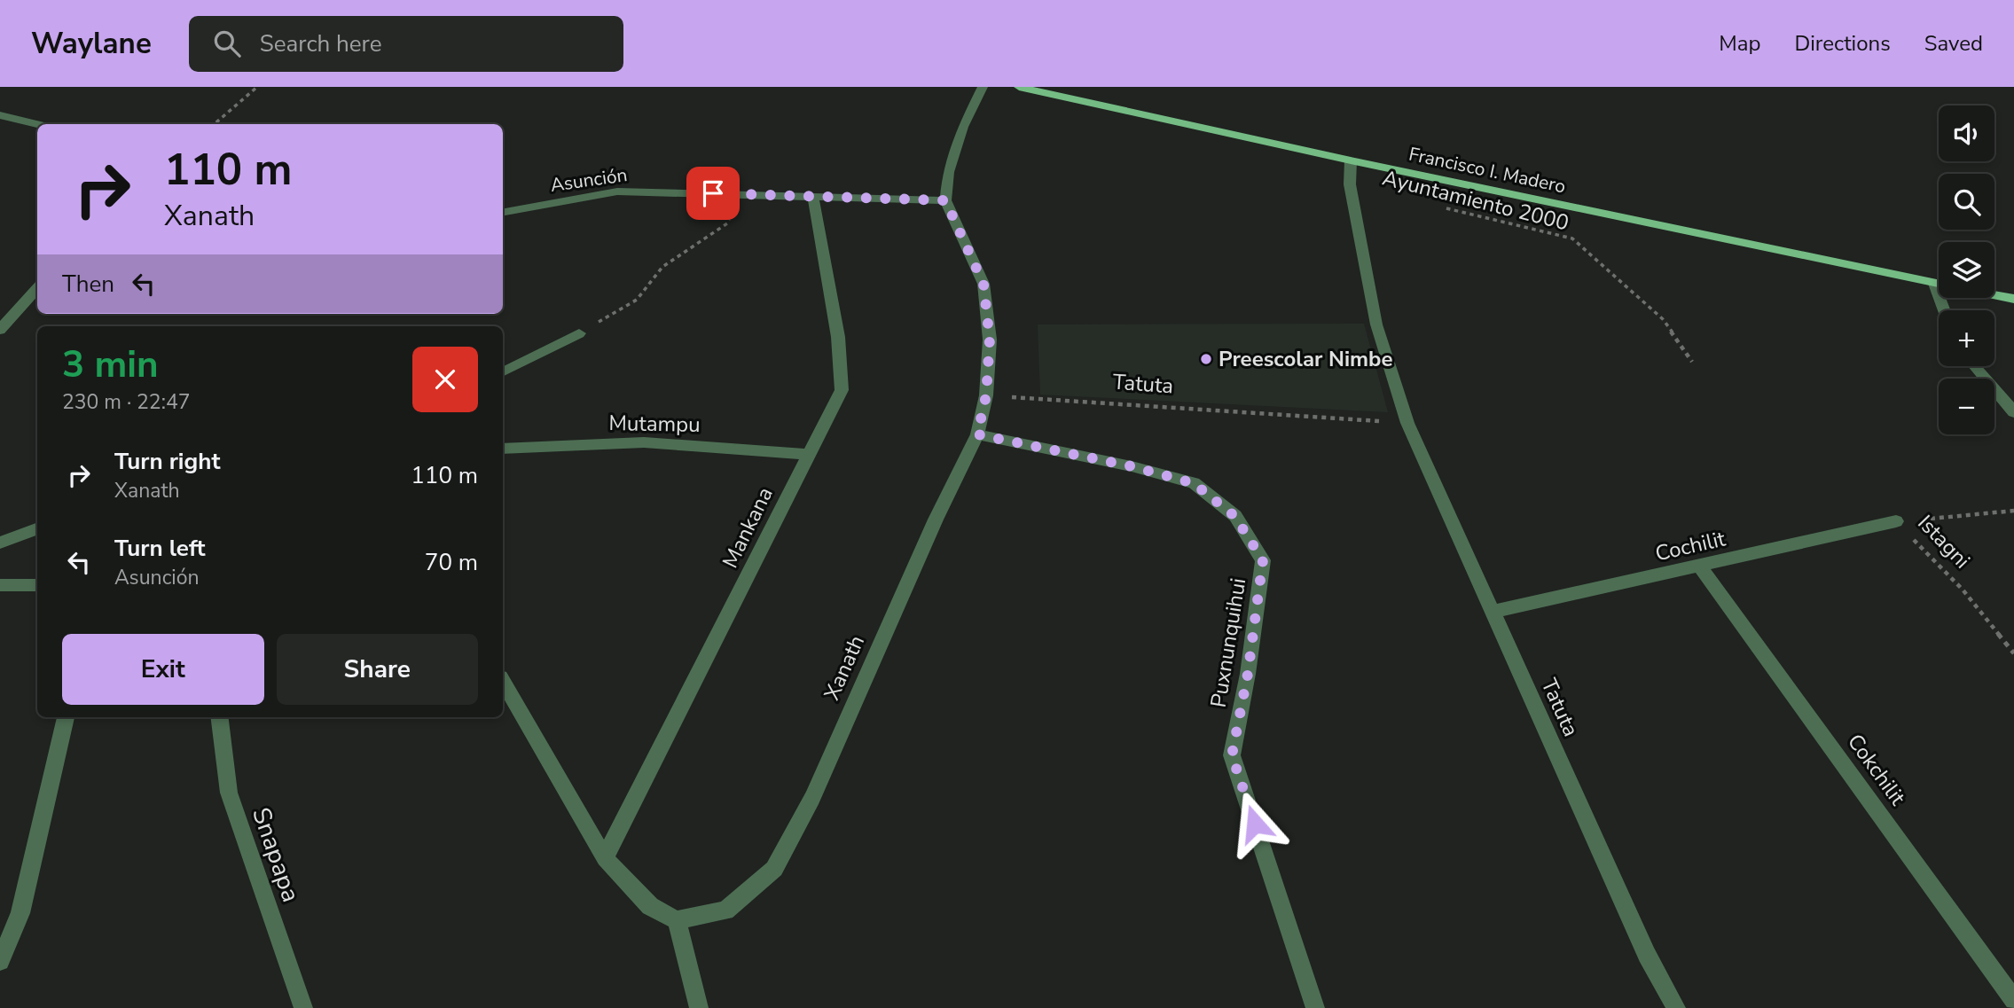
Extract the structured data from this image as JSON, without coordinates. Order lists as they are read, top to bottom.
{
  "streets": {
    "main road": ["Francisco I. Madero"],
    "street": [
      "Asunción",
      "Tatuta",
      "Mutampu",
      "Mankana",
      "Cochilit",
      "Puxnunquihui",
      "Xanath",
      "Cokchilit",
      "Snapapa"
    ],
    "path": ["Ayuntamiento 2000", "Istagni"]
  },
  "crossings": [
    ["Francisco I. Madero", "Tatuta"],
    ["Asunción", "Mankana"],
    ["Asunción", "Xanath"],
    ["Tatuta", "Cochilit"],
    ["Tatuta", "Xanath"],
    ["Mutampu", "Mankana"],
    ["Istagni", "Cochilit"],
    ["Cochilit", "Cokchilit"],
    ["Puxnunquihui", "Xanath"]
  ],
  "places": ["Preescolar Nimbe"],
  "page": {
    "header": "Waylane",
    "search": "Search here",
    "nav": ["Map", "Directions", "Saved"],
    "map_buttons": ["+", "−"],
    "turn": ["110 m", "Xanath"],
    "then": "Then",
    "heading": ["3 min", "230 m · 22:47"],
    "list": [
      {
        "name": "Turn right",
        "note": "Xanath",
        "value": "110 m"
      },
      {
        "name": "Turn left",
        "note": "Asunción",
        "value": "70 m"
      }
    ],
    "buttons": ["Exit", "Share"]
  }
}
